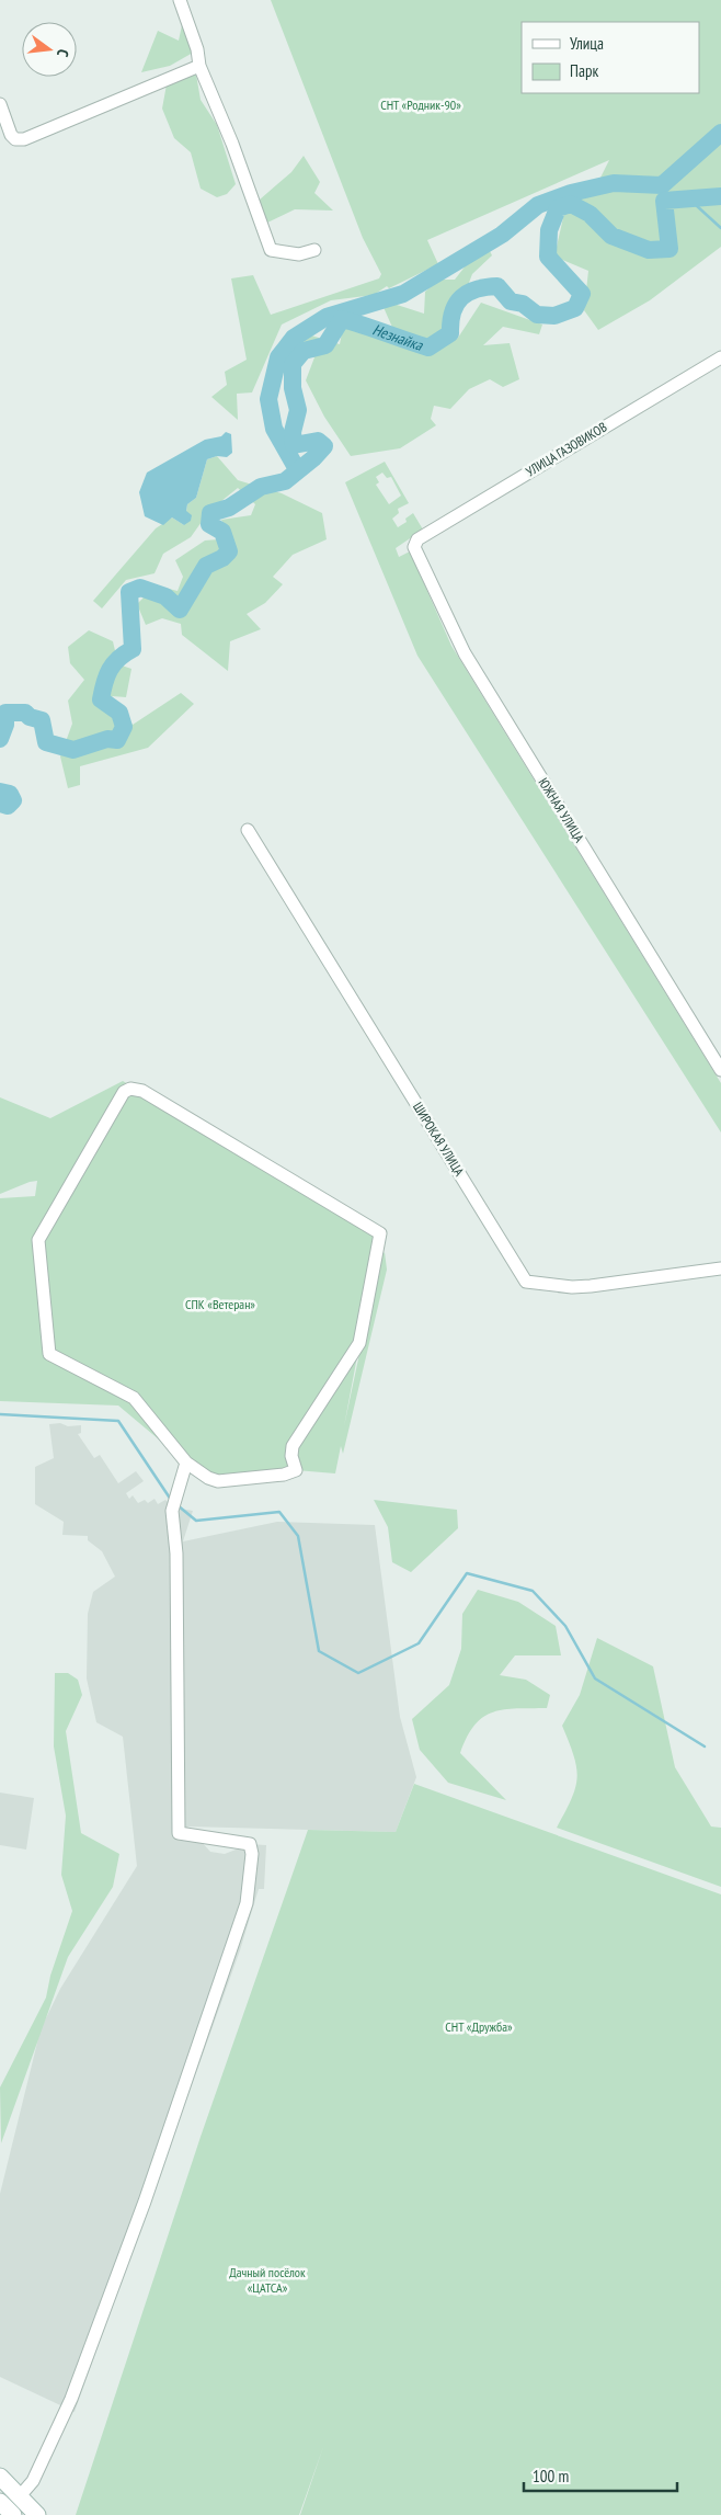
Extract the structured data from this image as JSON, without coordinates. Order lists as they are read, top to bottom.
{
  "streets": {
    "street": ["УЛИЦА ГАЗОВИКОВ", "ЮЖНАЯ УЛИЦА", "ШИРОКАЯ УЛИЦА"]
  },
  "crossings": [
    ["УЛИЦА ГАЗОВИКОВ", "ЮЖНАЯ УЛИЦА"]
  ],
  "water": ["Незнайка"],
  "parks": [
    "СНТ «Родник-90»",
    "СПК «Ветеран»",
    "СНТ «Дружба»",
    "Дачный посёлок «ЦАТСА»"
  ],
  "legend": ["Улица", "Парк"],
  "scale_bar": "100 m",
  "north": "right"
}
